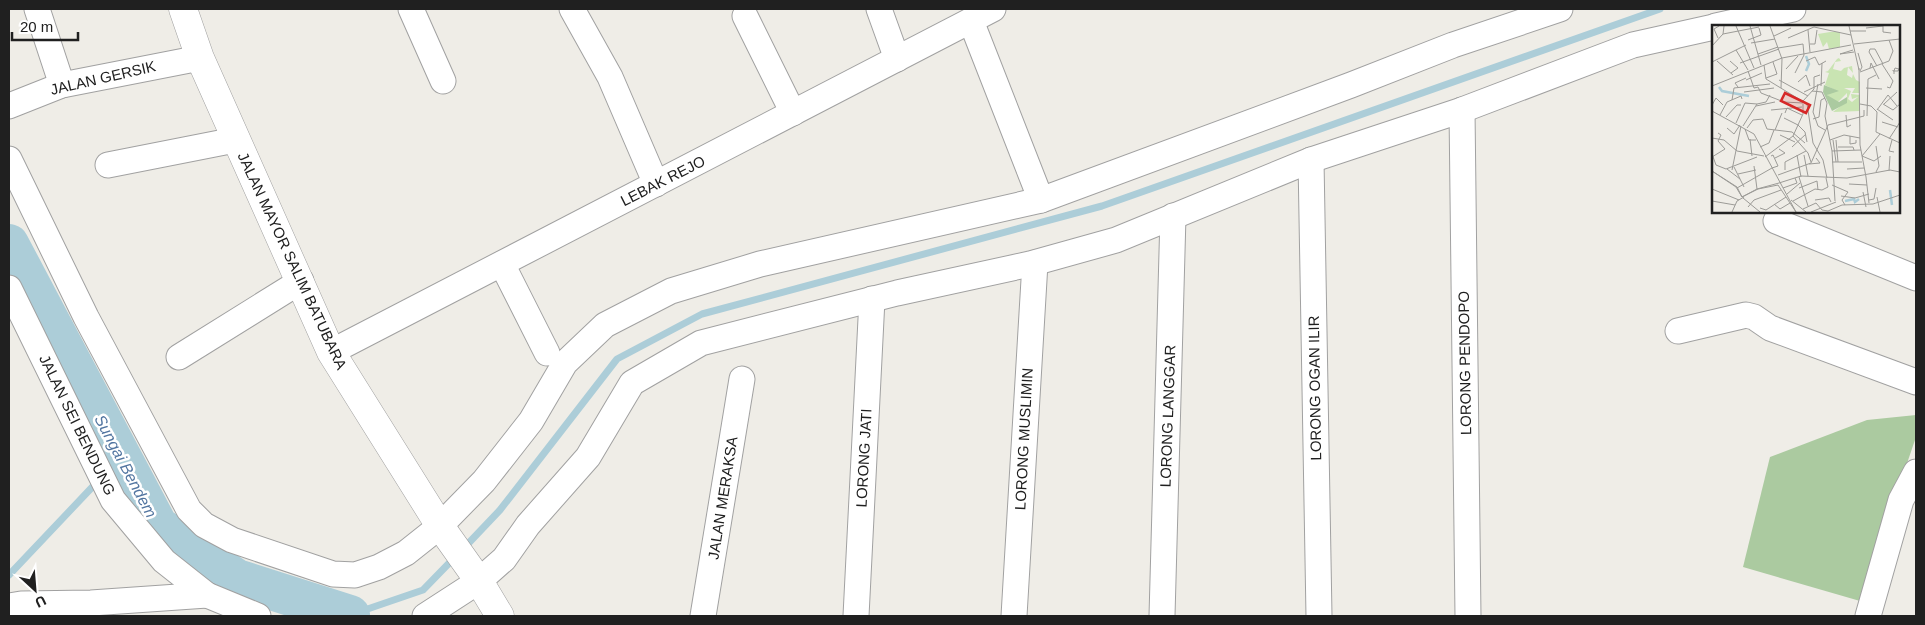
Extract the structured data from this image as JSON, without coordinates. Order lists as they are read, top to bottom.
{
  "streets": {
    "street": [
      "JALAN GERSIK",
      "LEBAK REJO",
      "JALAN MAYOR SALIM BATUBARA",
      "LORONG PENDOPO",
      "LORONG OGAN ILIR",
      "LORONG LANGGAR",
      "JALAN SEI BENDUNG",
      "LORONG MUSLIMIN",
      "LORONG JATI",
      "JALAN MERAKSA"
    ]
  },
  "crossings": [
    ["JALAN GERSIK", "JALAN MAYOR SALIM BATUBARA"],
    ["LEBAK REJO", "JALAN MAYOR SALIM BATUBARA"]
  ],
  "water": ["Sungai Bendem"],
  "scale_bar": "20 m",
  "north": "bottom right"
}
